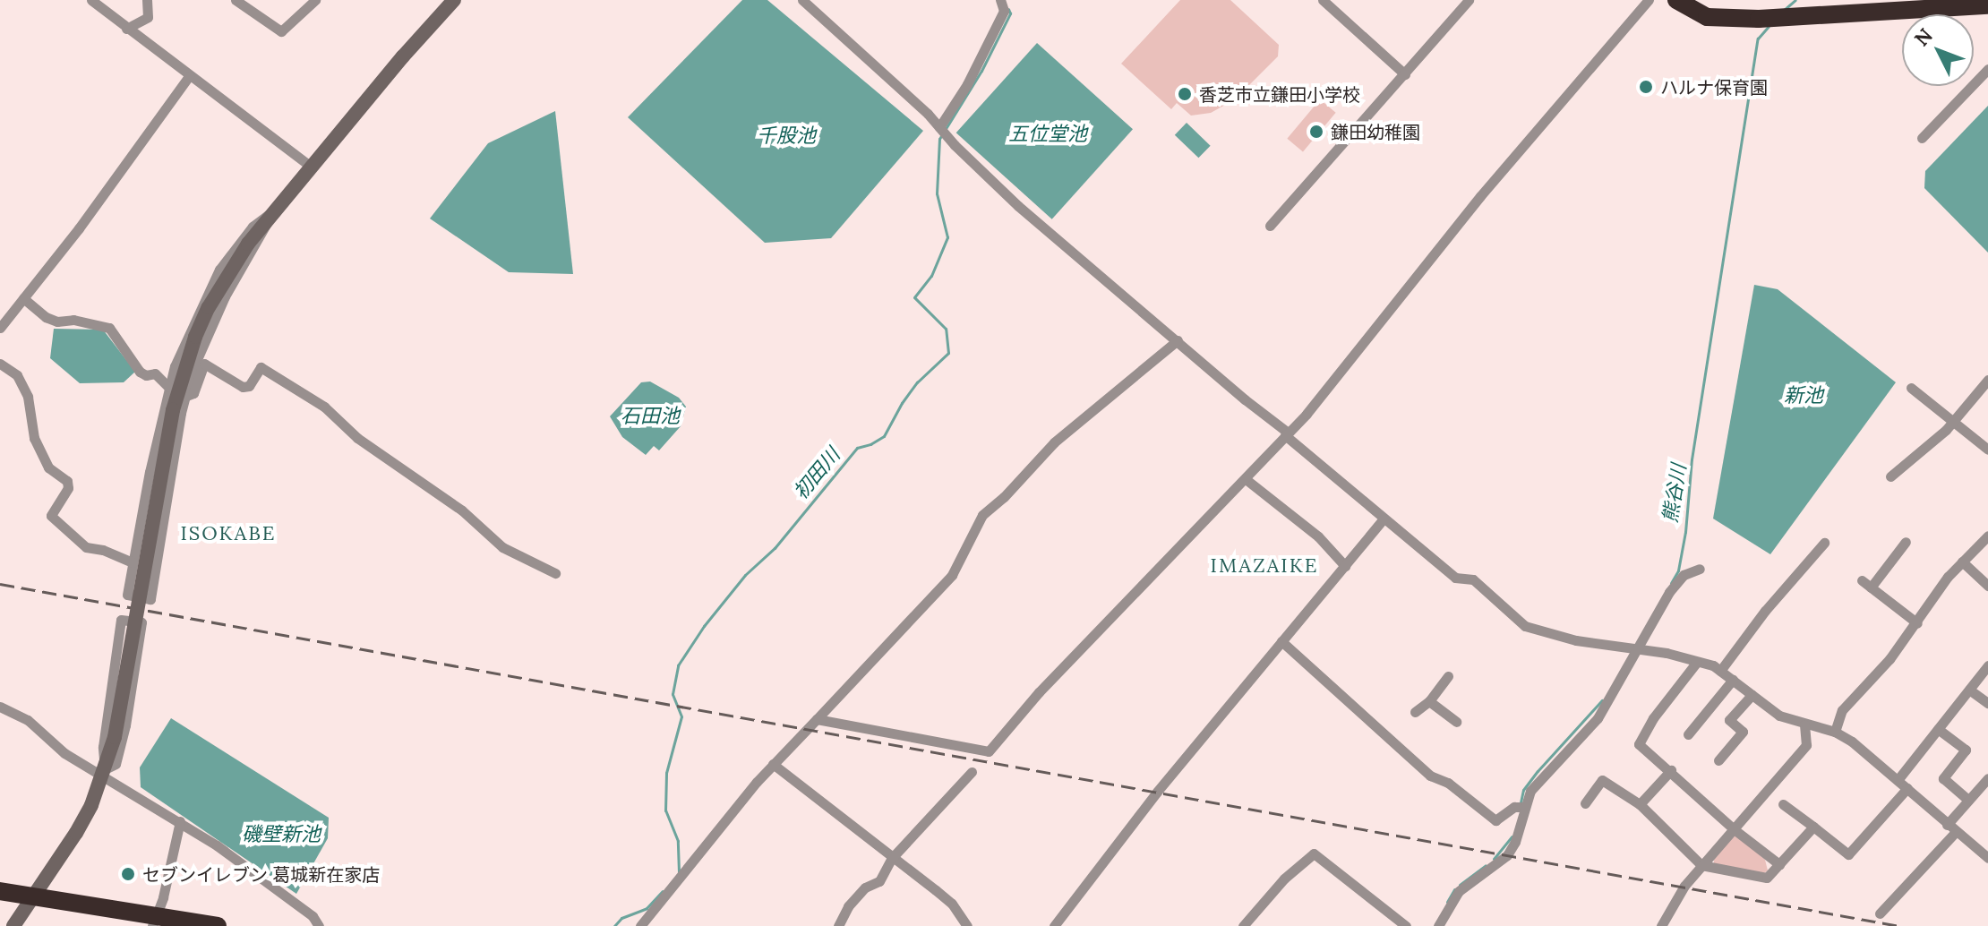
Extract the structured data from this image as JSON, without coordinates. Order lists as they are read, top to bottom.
{
  "districts": ["ISOKABE", "IMAZAIKE"],
  "water": [
    "五位堂池",
    "千股池",
    "新池",
    "石田池",
    "初田川",
    "熊谷川",
    "磯壁新池"
  ],
  "places": [
    "ハルナ保育園",
    "香芝市立鎌田小学校",
    "鎌田幼稚園",
    "セブンイレブン 葛城新在家店"
  ],
  "north": "top left"
}
